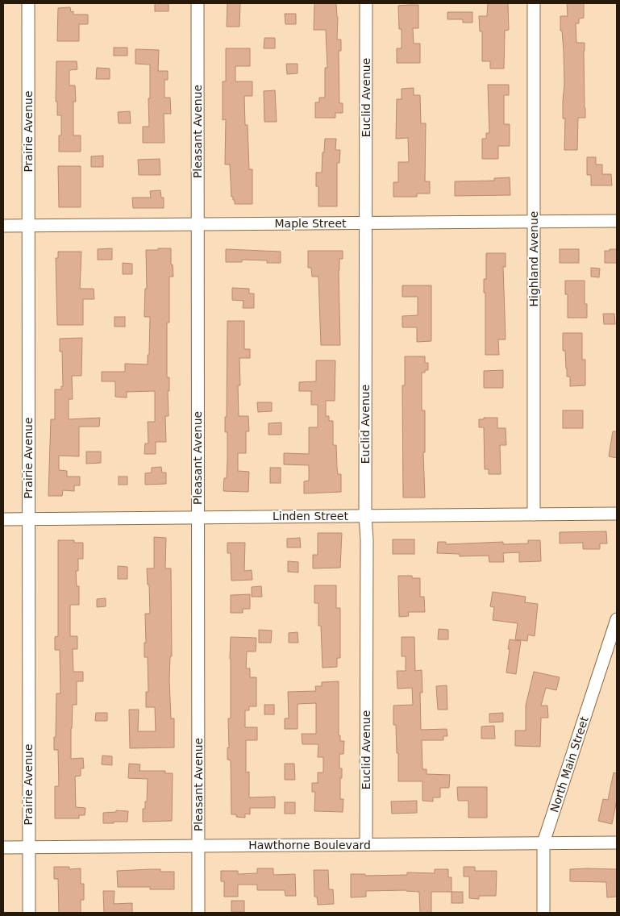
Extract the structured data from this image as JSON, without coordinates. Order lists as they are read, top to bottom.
{
  "streets": {
    "street": [
      "Euclid Avenue",
      "Prairie Avenue",
      "Pleasant Avenue",
      "Maple Street",
      "Highland Avenue",
      "Linden Street",
      "North Main Street",
      "Hawthorne Boulevard"
    ]
  },
  "crossings": [
    ["Euclid Avenue", "Maple Street"],
    ["Euclid Avenue", "Linden Street"],
    ["Euclid Avenue", "Hawthorne Boulevard"],
    ["Prairie Avenue", "Maple Street"],
    ["Prairie Avenue", "Linden Street"],
    ["Prairie Avenue", "Hawthorne Boulevard"],
    ["Pleasant Avenue", "Maple Street"],
    ["Pleasant Avenue", "Linden Street"],
    ["Pleasant Avenue", "Hawthorne Boulevard"],
    ["Maple Street", "Highland Avenue"],
    ["Highland Avenue", "Linden Street"],
    ["North Main Street", "Hawthorne Boulevard"]
  ]
}
